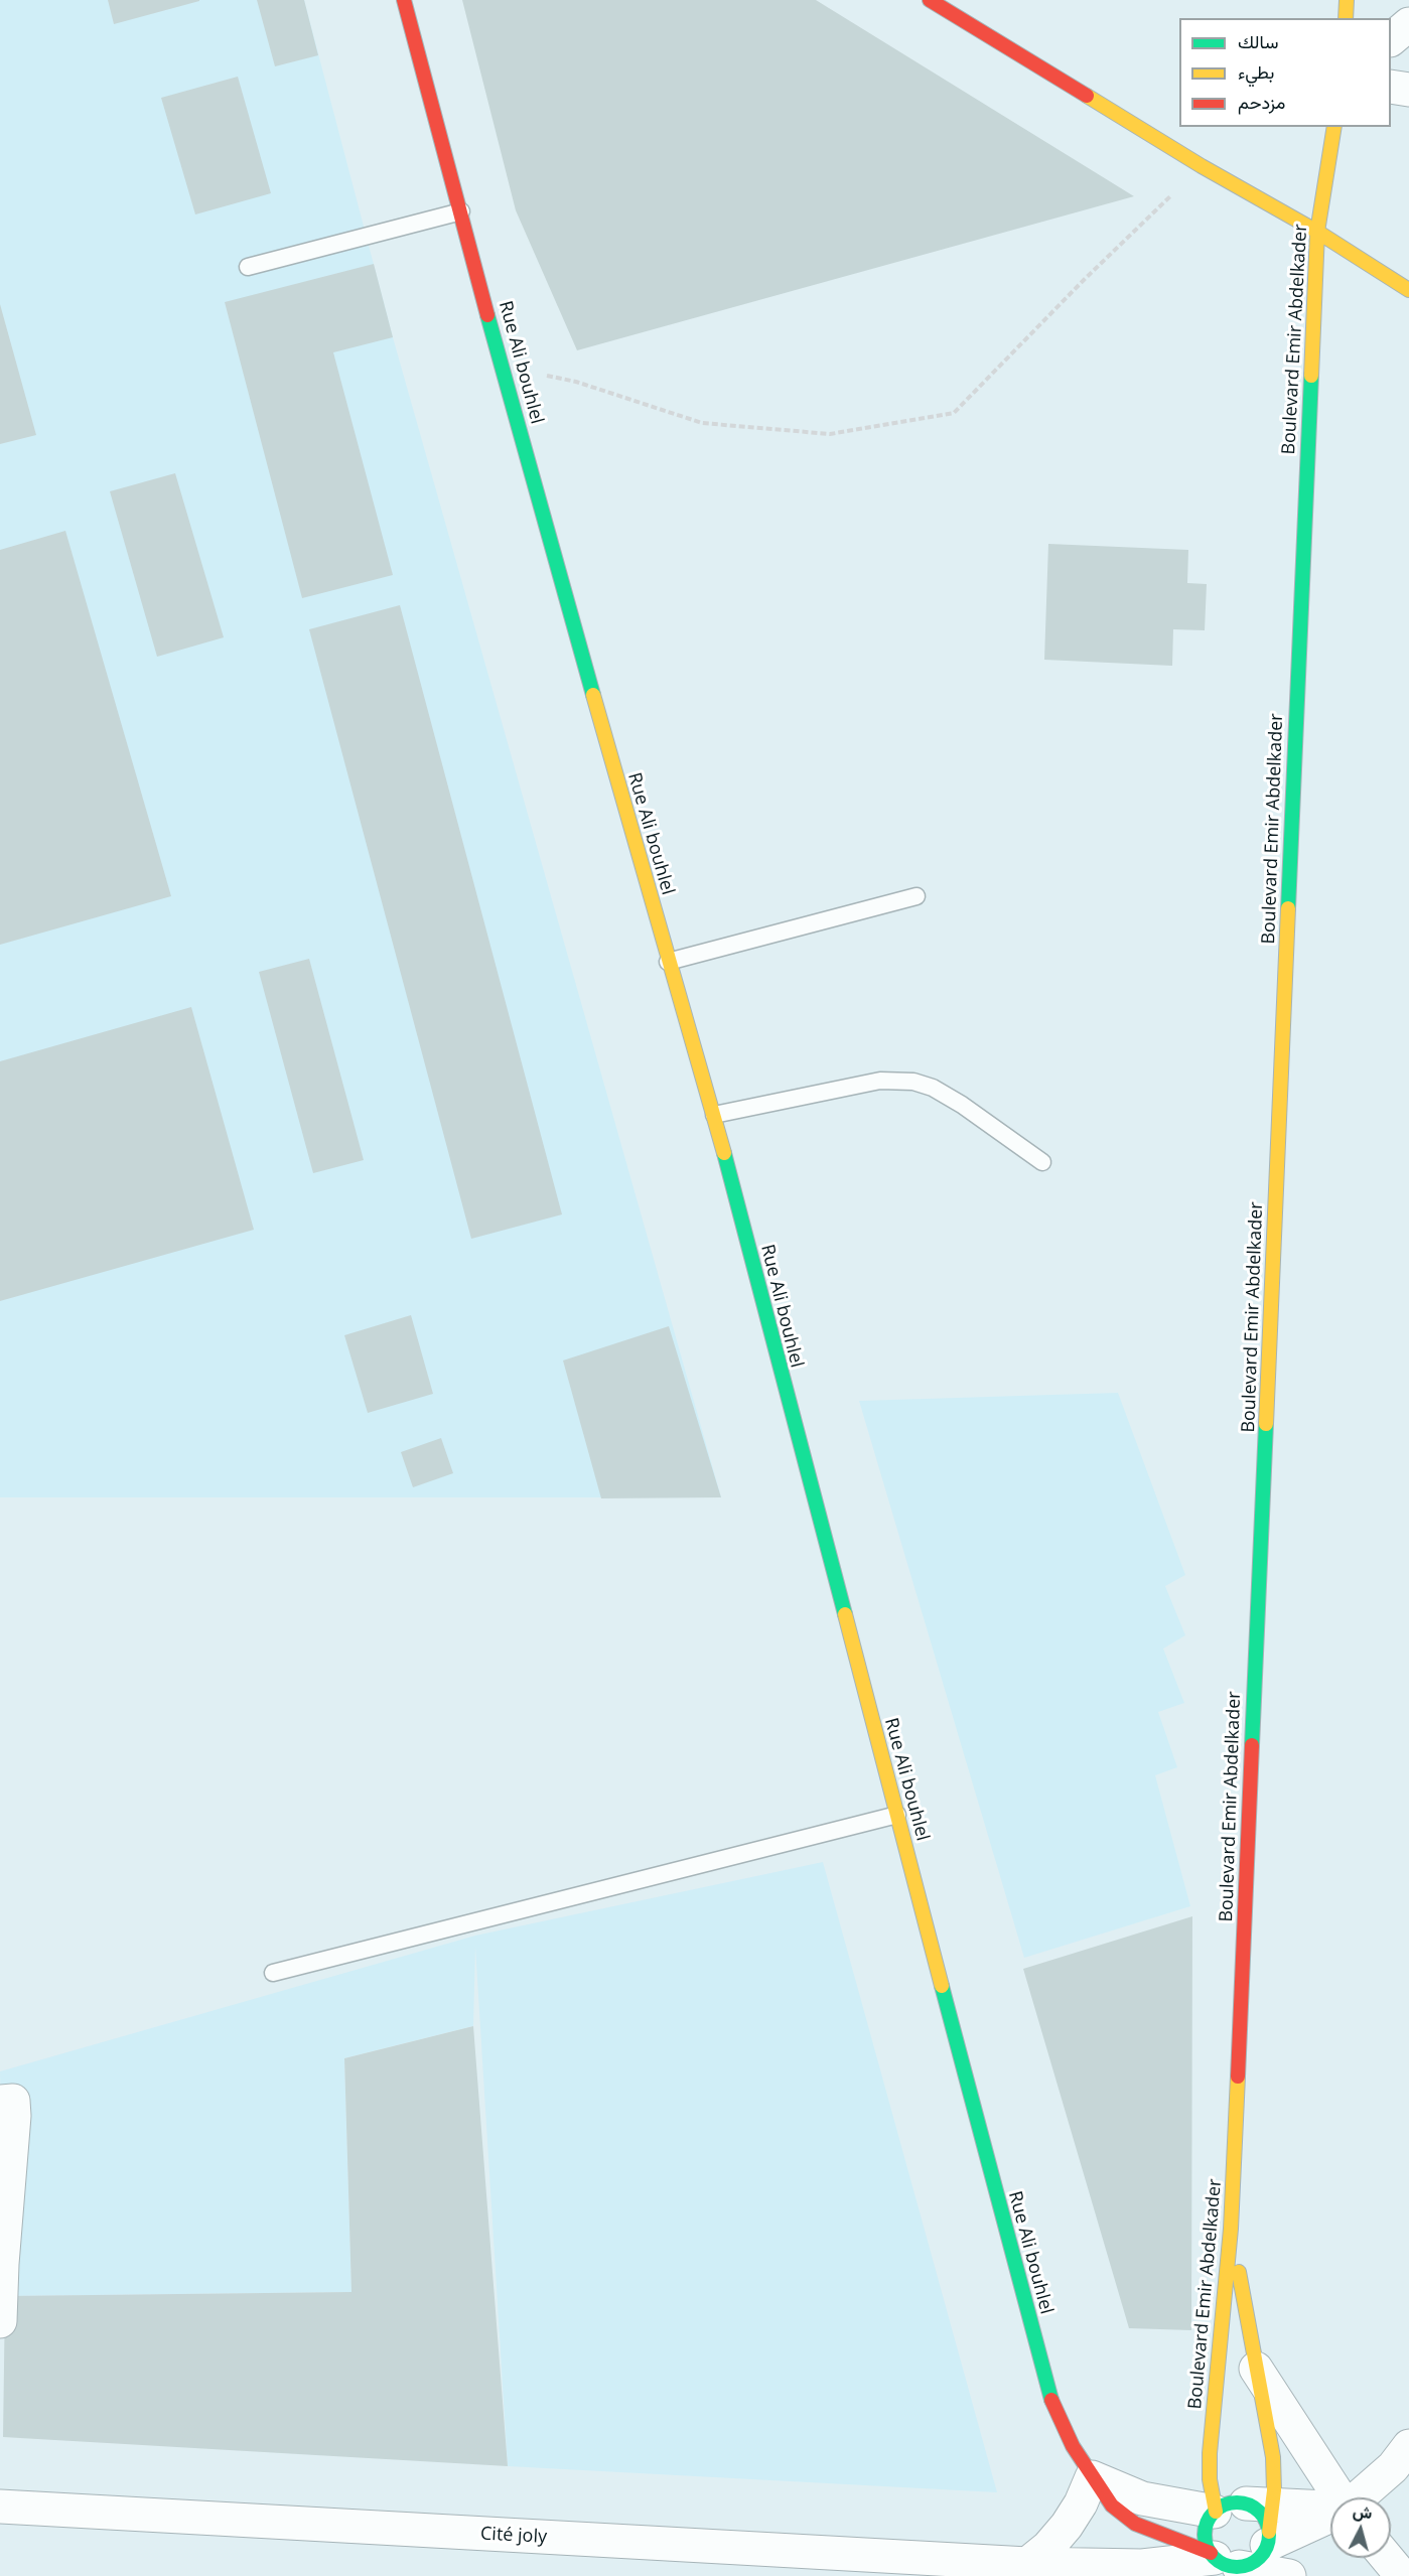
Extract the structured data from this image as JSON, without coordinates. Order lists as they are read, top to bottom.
{
  "streets": {
    "street": ["Boulevard Emir Abdelkader", "Rue Ali bouhlel", "Cité joly"]
  },
  "crossings": [
    ["Boulevard Emir Abdelkader", "Cité joly"]
  ],
  "legend": ["سالك", "بطيء", "مزدحم"],
  "north": "top"
}
